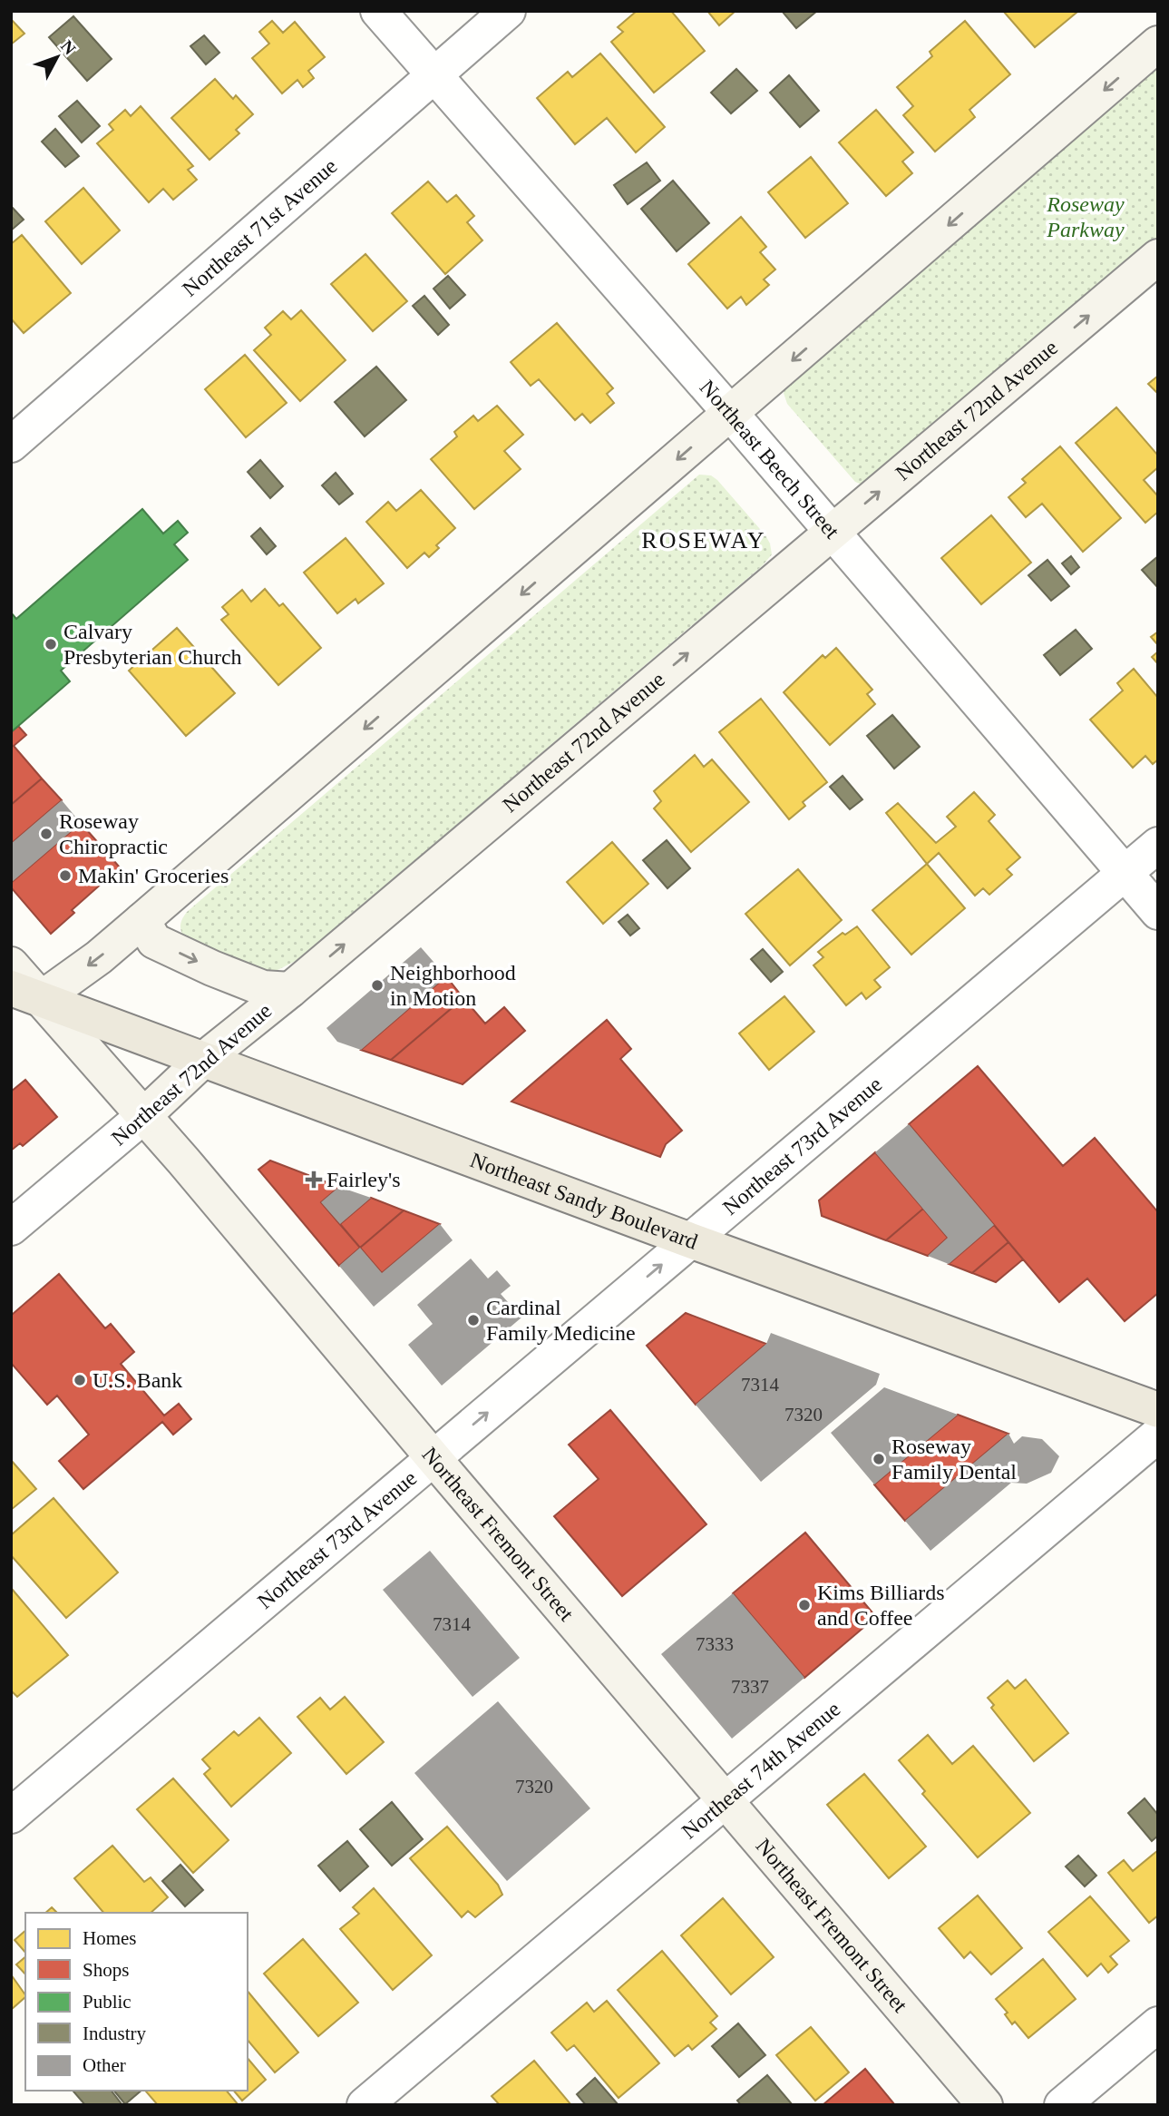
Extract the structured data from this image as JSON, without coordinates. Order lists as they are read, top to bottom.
{
  "streets": {
    "main road": ["Northeast Sandy Boulevard"],
    "street": [
      "Northeast 71st Avenue",
      "Northeast 72nd Avenue",
      "Northeast Beech Street",
      "Northeast 73rd Avenue",
      "Northeast Fremont Street",
      "Northeast 74th Avenue"
    ]
  },
  "crossings": [
    ["Northeast 71st Avenue", "Northeast Beech Street"],
    ["Northeast 72nd Avenue", "Northeast Beech Street"],
    ["Northeast 72nd Avenue", "Northeast Sandy Boulevard"],
    ["Northeast 72nd Avenue", "Northeast Fremont Street"],
    ["Northeast Beech Street", "Northeast 73rd Avenue"],
    ["Northeast 73rd Avenue", "Northeast Sandy Boulevard"],
    ["Northeast 73rd Avenue", "Northeast Fremont Street"],
    ["Northeast Sandy Boulevard", "Northeast Fremont Street"],
    ["Northeast Fremont Street", "Northeast 74th Avenue"]
  ],
  "districts": ["ROSEWAY"],
  "parks": ["Roseway Parkway"],
  "places": {
    "other": [
      "Calvary Presbyterian Church",
      "Roseway Chiropractic",
      "Makin' Groceries",
      "Neighborhood in Motion",
      "Cardinal Family Medicine",
      "U.S. Bank",
      "Roseway Family Dental",
      "Kims Billiards and Coffee"
    ],
    "health": ["Fairley's"]
  },
  "house_numbers": [
    "7314",
    "7320",
    "7314",
    "7333",
    "7337",
    "7320"
  ],
  "legend": [
    "Homes",
    "Shops",
    "Public",
    "Industry",
    "Other"
  ],
  "north": "top right"
}
